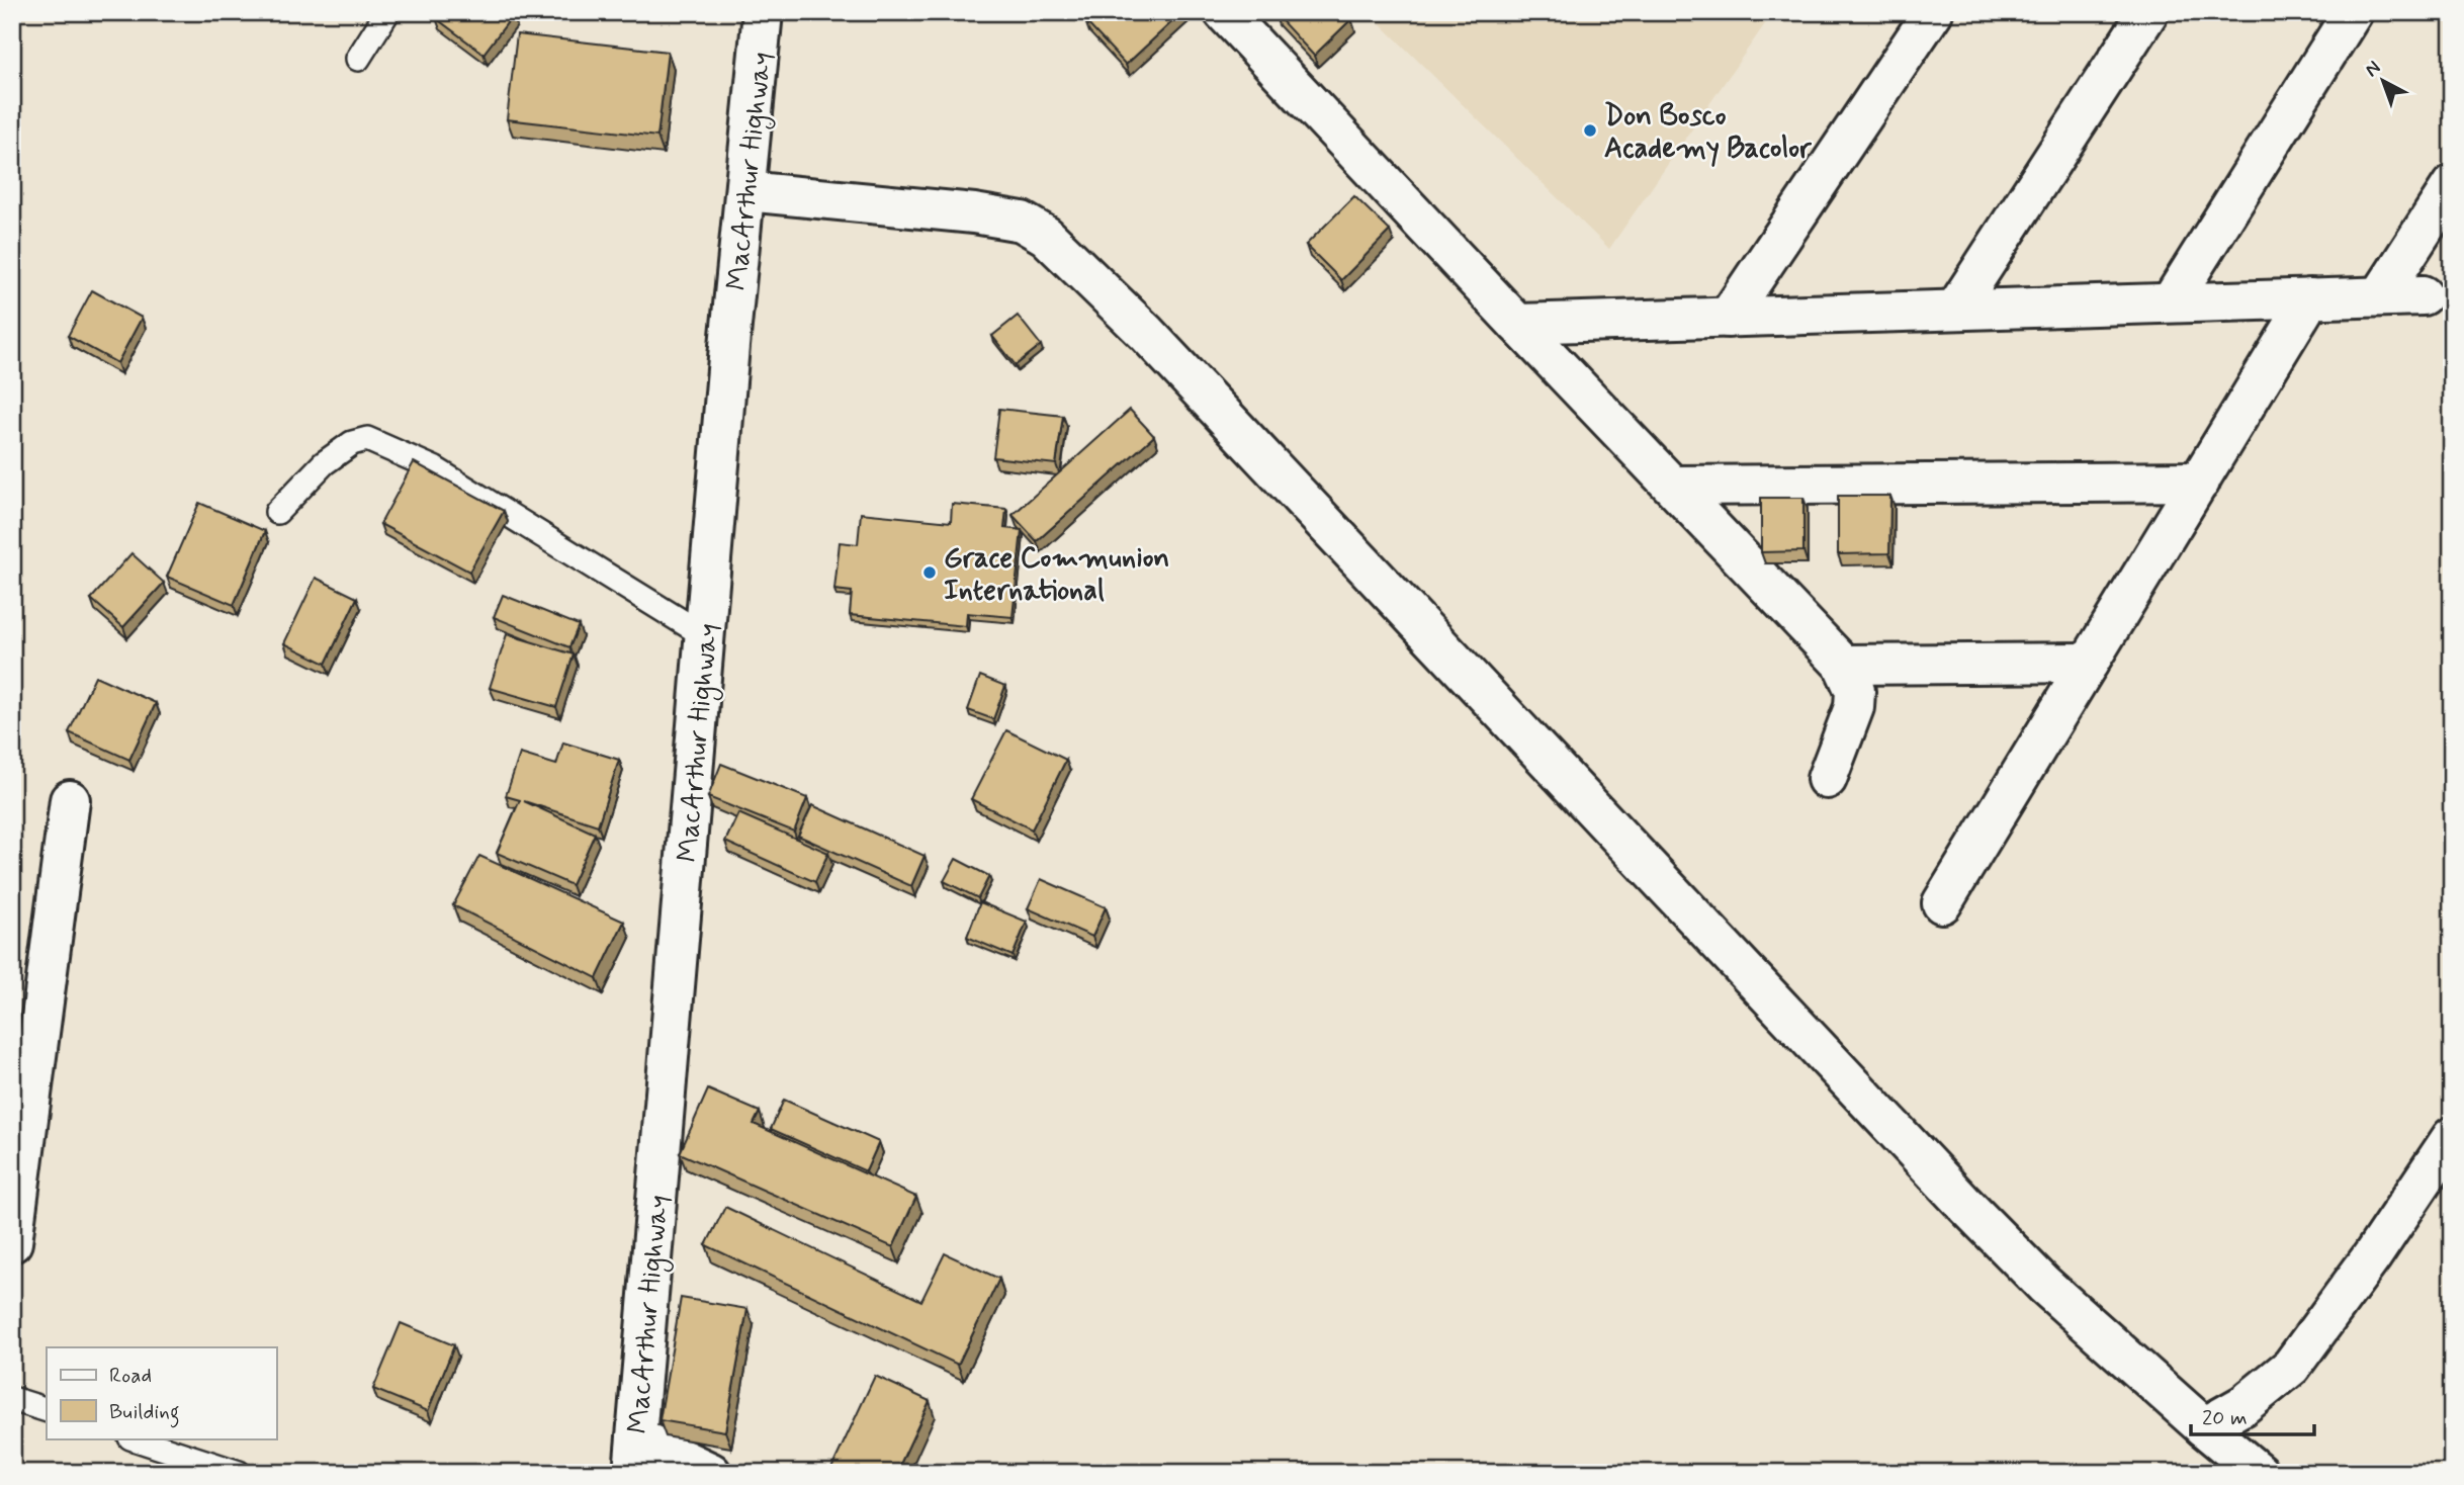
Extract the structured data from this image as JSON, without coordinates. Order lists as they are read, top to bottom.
{
  "streets": {
    "street": ["MacArthur Highway"]
  },
  "places": ["Don Bosco Academy Bacolor", "Grace Communion International"],
  "legend": ["Road", "Building"],
  "scale_bar": "20 m",
  "north": "top left"
}
